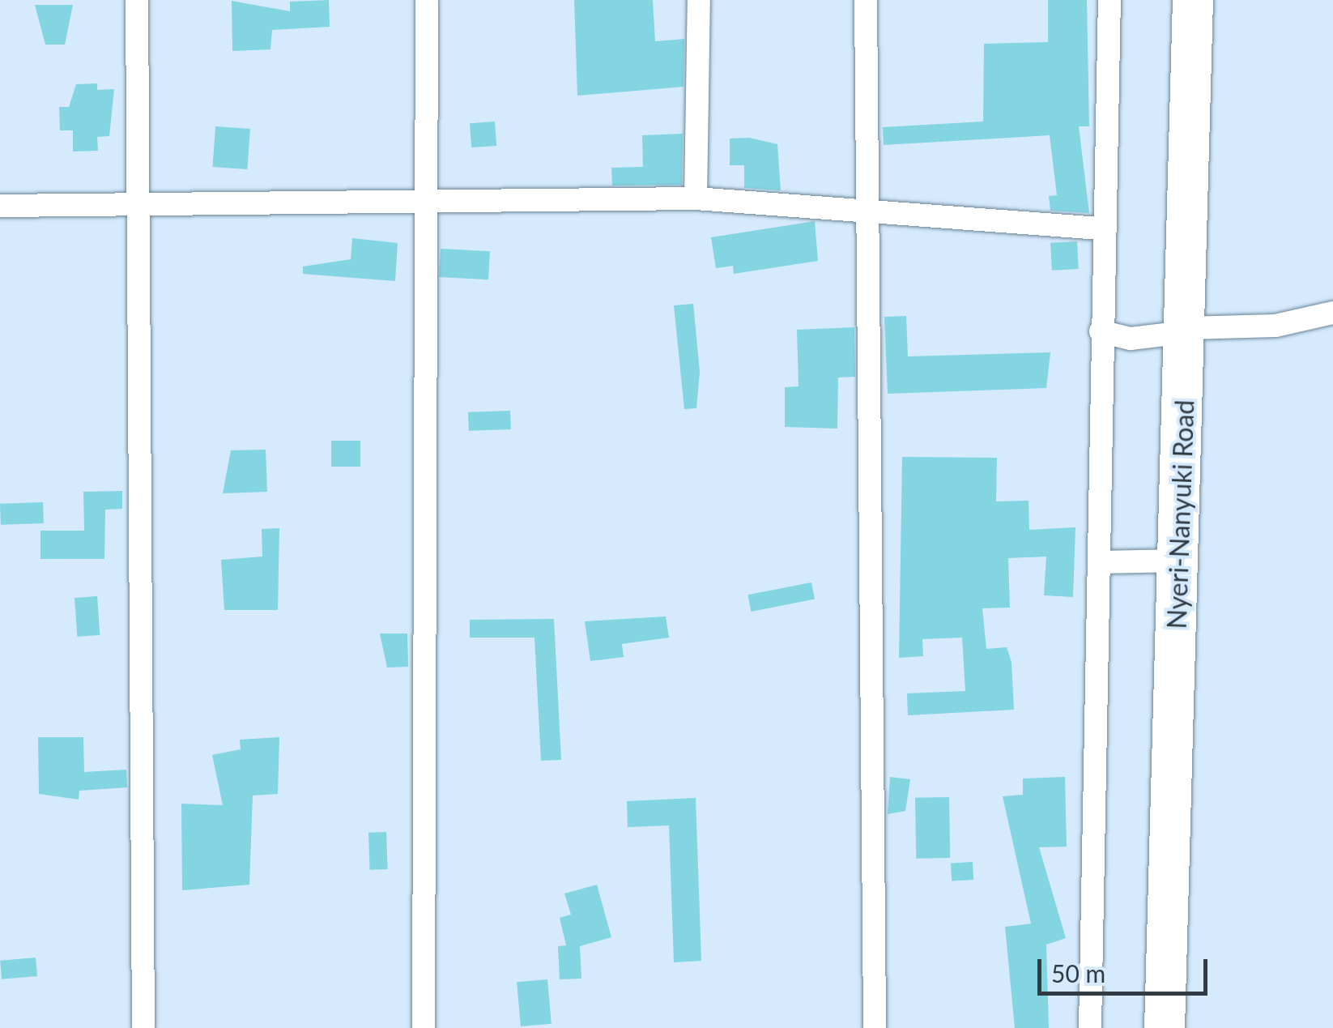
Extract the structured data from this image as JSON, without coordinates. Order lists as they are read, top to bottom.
{
  "streets": {
    "highway": ["Nyeri-Nanyuki Road"]
  },
  "scale_bar": "50 m"
}
